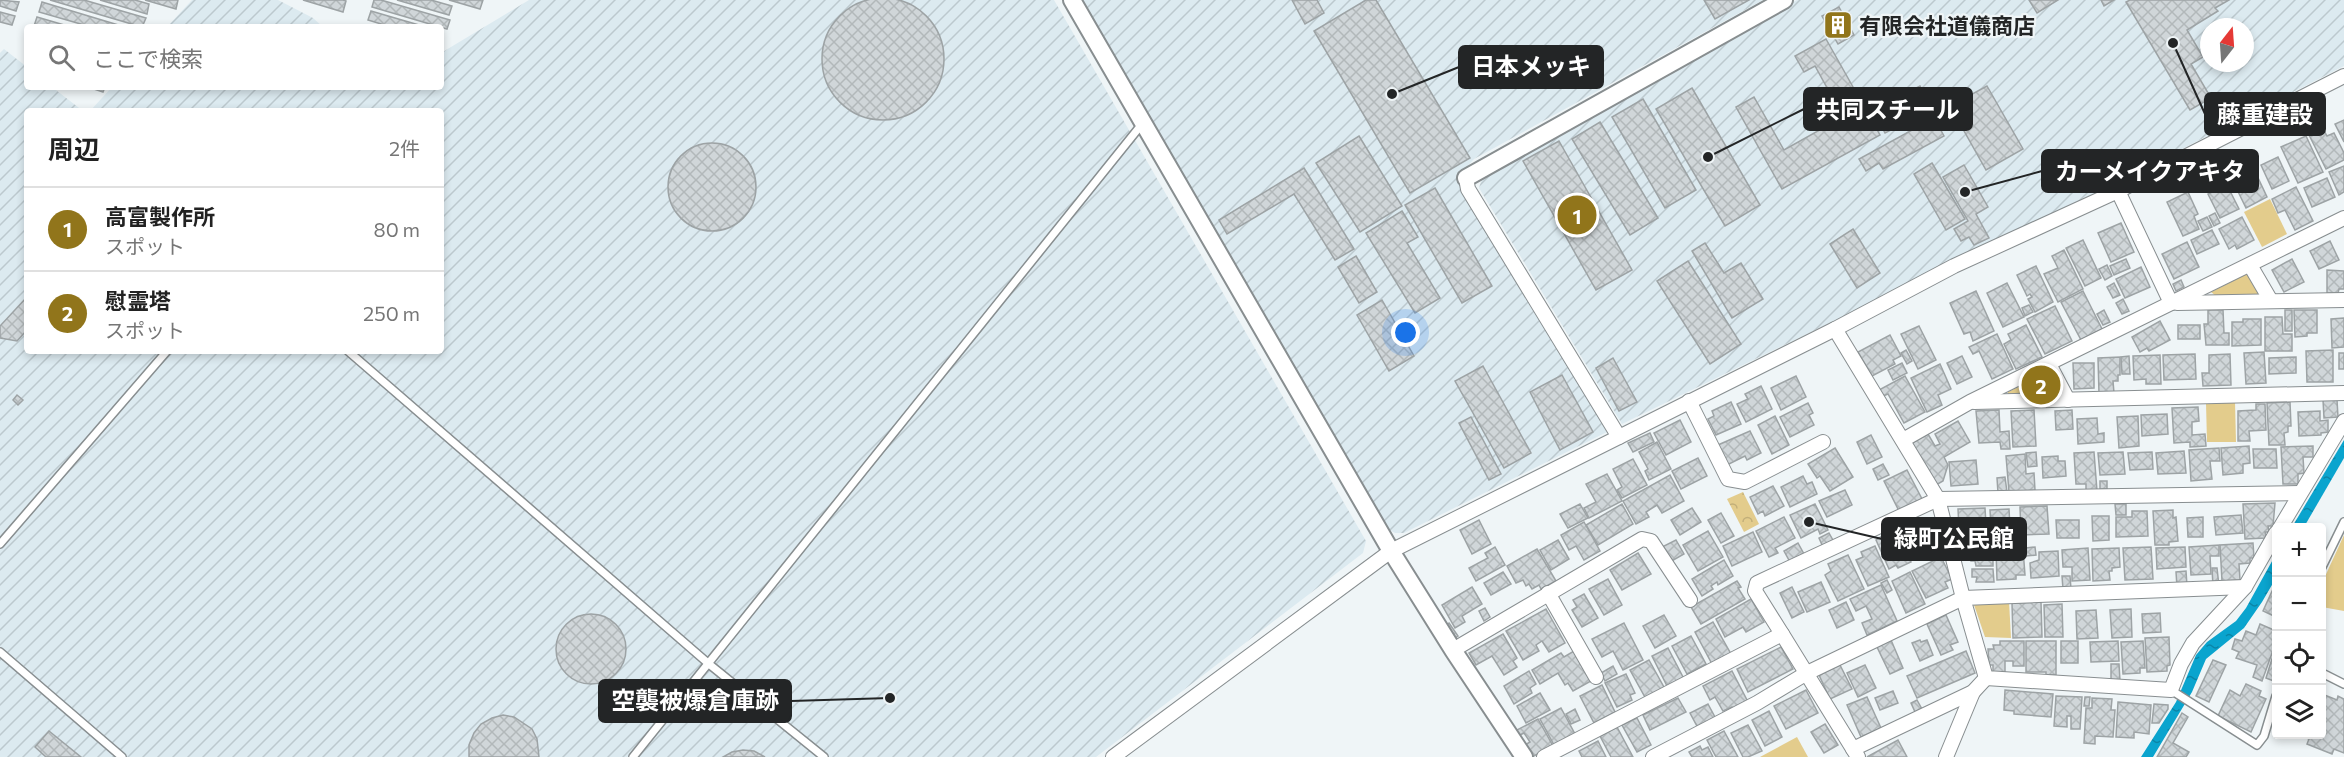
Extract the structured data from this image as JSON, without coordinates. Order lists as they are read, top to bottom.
{
  "places": {
    "building": ["有限会社道儀商店"],
    "other": [
      "藤重建設",
      "日本メッキ",
      "共同スチール",
      "カーメイクアキタ",
      "緑町公民館",
      "空襲被爆倉庫跡"
    ]
  },
  "north": "top",
  "page": {
    "search": "ここで検索",
    "heading": ["周辺", "2件"],
    "list": [
      {
        "mark": "1",
        "name": "高富製作所",
        "note": "スポット",
        "value": "80 m"
      },
      {
        "mark": "2",
        "name": "慰霊塔",
        "note": "スポット",
        "value": "250 m"
      }
    ],
    "pins": ["1", "2"],
    "map_buttons": ["+", "−"]
  }
}
